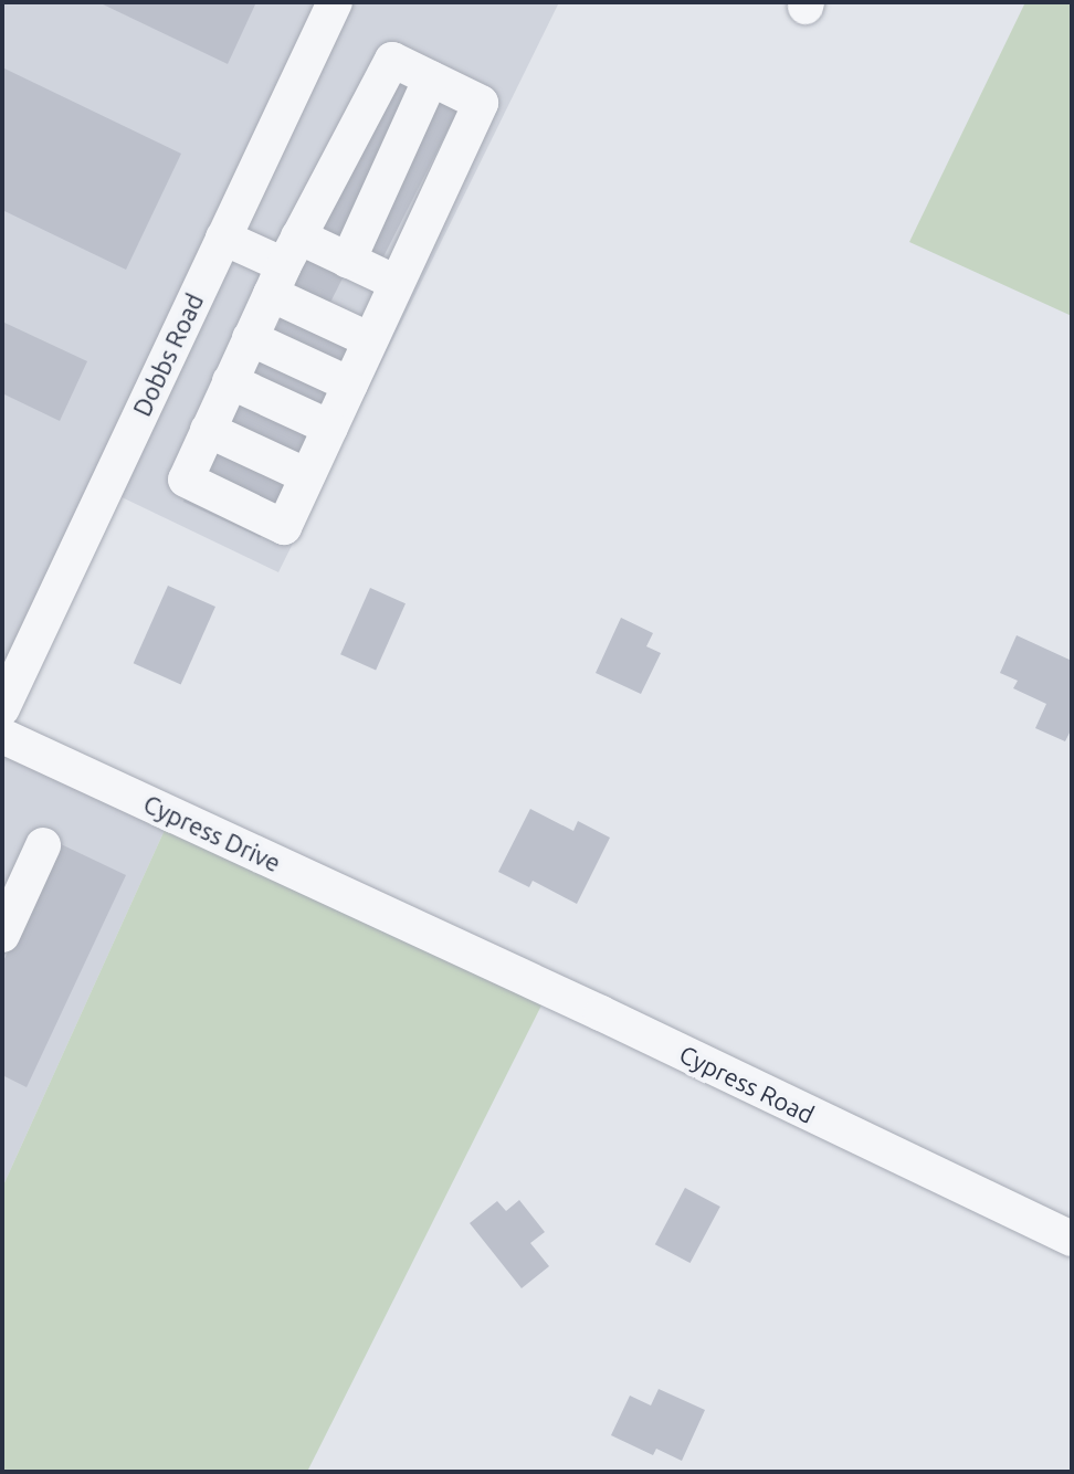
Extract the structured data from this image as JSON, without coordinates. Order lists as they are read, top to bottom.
{
  "streets": {
    "street": ["Dobbs Road", "Cypress Drive", "Cypress Road"]
  },
  "crossings": [
    ["Cypress Drive", "Cypress Road"]
  ]
}
